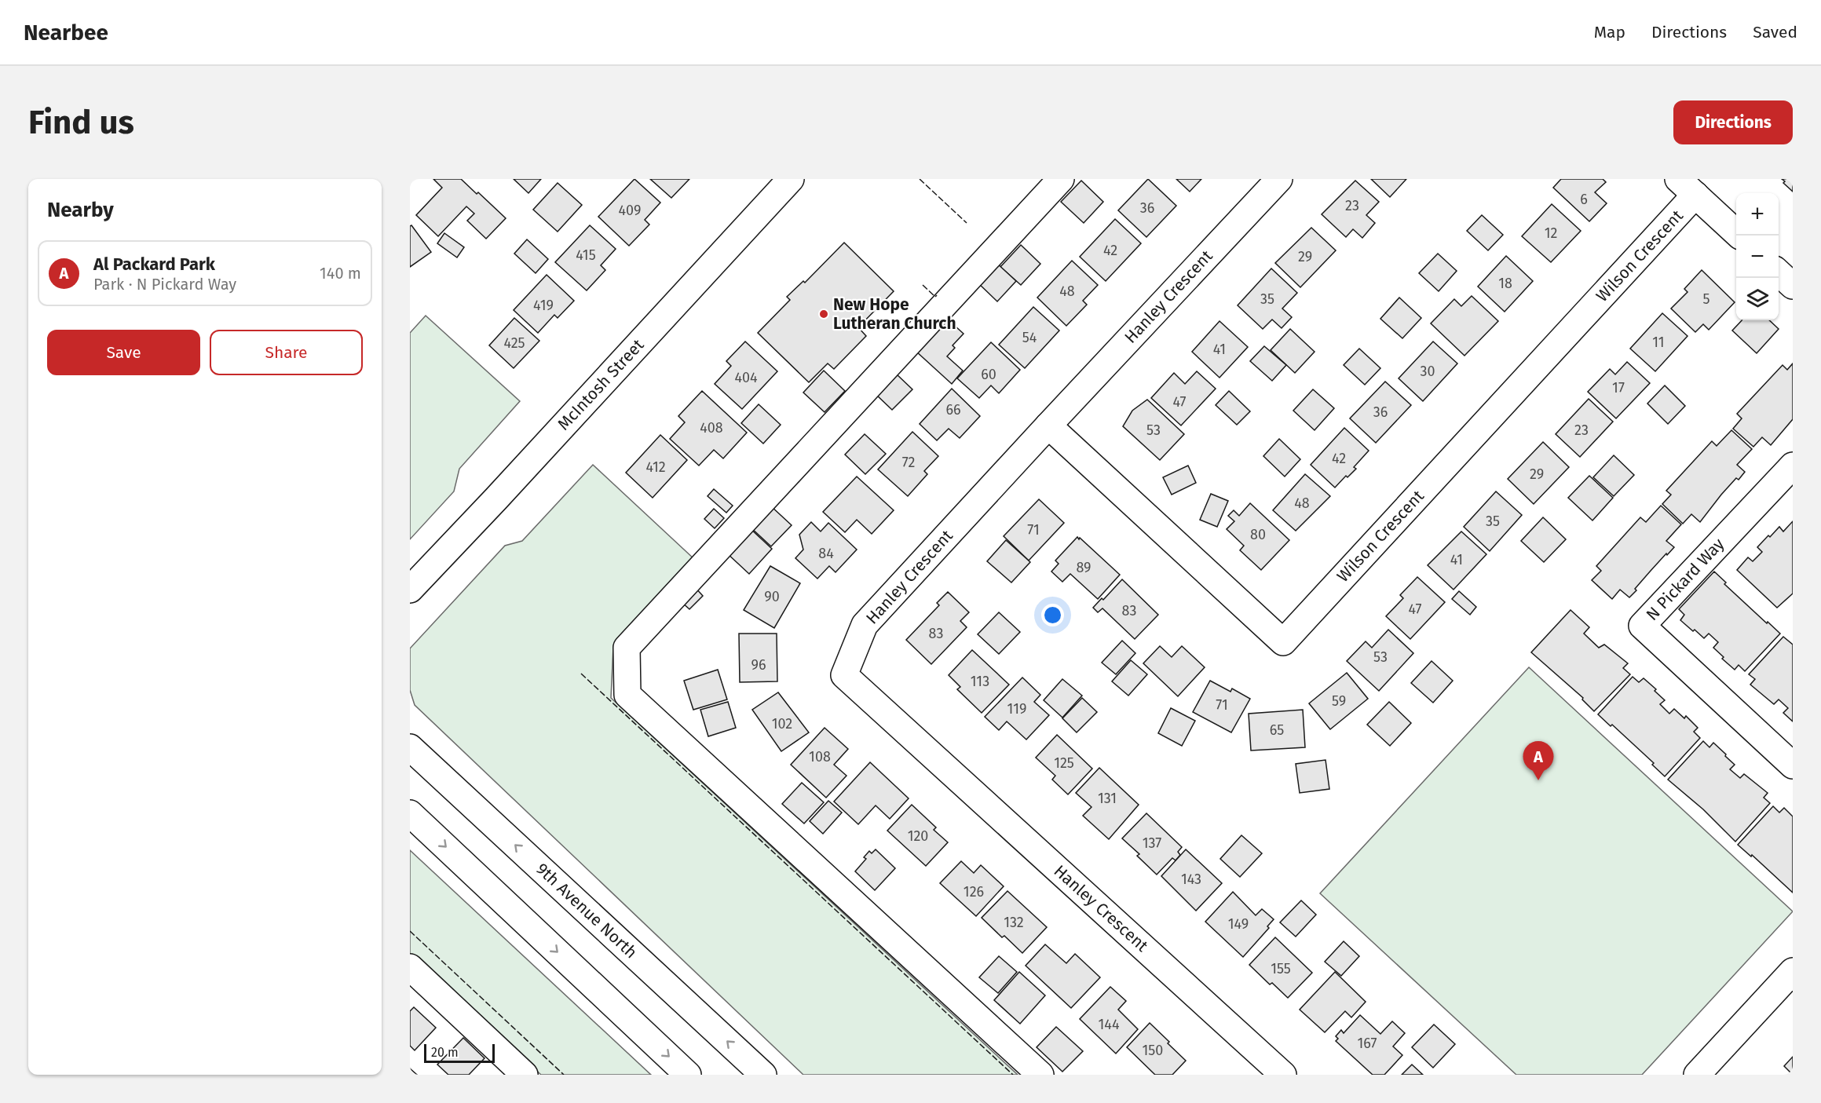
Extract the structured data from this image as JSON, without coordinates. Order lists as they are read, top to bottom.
{
  "streets": {
    "street": [
      "Wilson Crescent",
      "Hanley Crescent",
      "McIntosh Street",
      "N Pickard Way",
      "9th Avenue North"
    ]
  },
  "crossings": [
    ["Wilson Crescent", "Hanley Crescent"]
  ],
  "places": ["New Hope Lutheran Church"],
  "house_numbers": [
    "6",
    "23",
    "36",
    "409",
    "12",
    "42",
    "415",
    "29",
    "18",
    "48",
    "35",
    "5",
    "419",
    "54",
    "11",
    "425",
    "41",
    "30",
    "60",
    "404",
    "17",
    "47",
    "66",
    "36",
    "408",
    "53",
    "23",
    "42",
    "72",
    "412",
    "29",
    "48",
    "35",
    "71",
    "80",
    "84",
    "41",
    "89",
    "90",
    "47",
    "83",
    "83",
    "53",
    "96",
    "113",
    "59",
    "71",
    "119",
    "102",
    "65",
    "108",
    "125",
    "131",
    "120",
    "137",
    "143",
    "126",
    "132",
    "149",
    "155",
    "144",
    "167",
    "150"
  ],
  "scale_bar": "20 m",
  "page": {
    "header": "Nearbee",
    "nav": ["Map", "Directions", "Saved"],
    "buttons": [
      "Directions",
      ["Save", "Share"]
    ],
    "title": "Find us",
    "heading": "Nearby",
    "map_buttons": ["+", "−"],
    "list": [
      {
        "mark": "A",
        "name": "Al Packard Park",
        "note": "Park · N Pickard Way",
        "value": "140 m"
      }
    ],
    "pins": "A",
    "scale": "20 m"
  }
}
